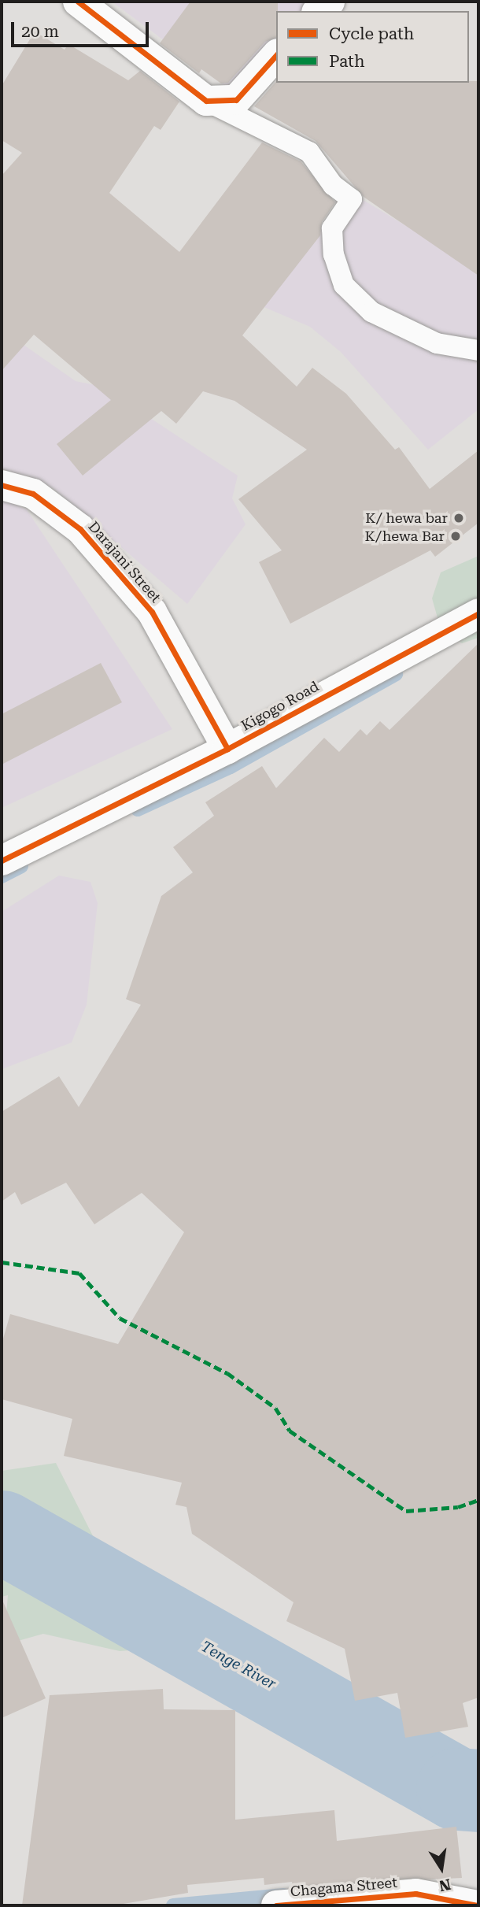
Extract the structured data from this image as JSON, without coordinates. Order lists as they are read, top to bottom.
{
  "streets": {
    "street": ["Darajani Street", "Kigogo Road", "Chagama Street"]
  },
  "crossings": [
    ["Darajani Street", "Kigogo Road"]
  ],
  "water": ["Tenge River"],
  "places": ["K/ hewa bar", "K/hewa Bar"],
  "legend": ["Cycle path", "Path"],
  "scale_bar": "20 m",
  "north": "bottom"
}
